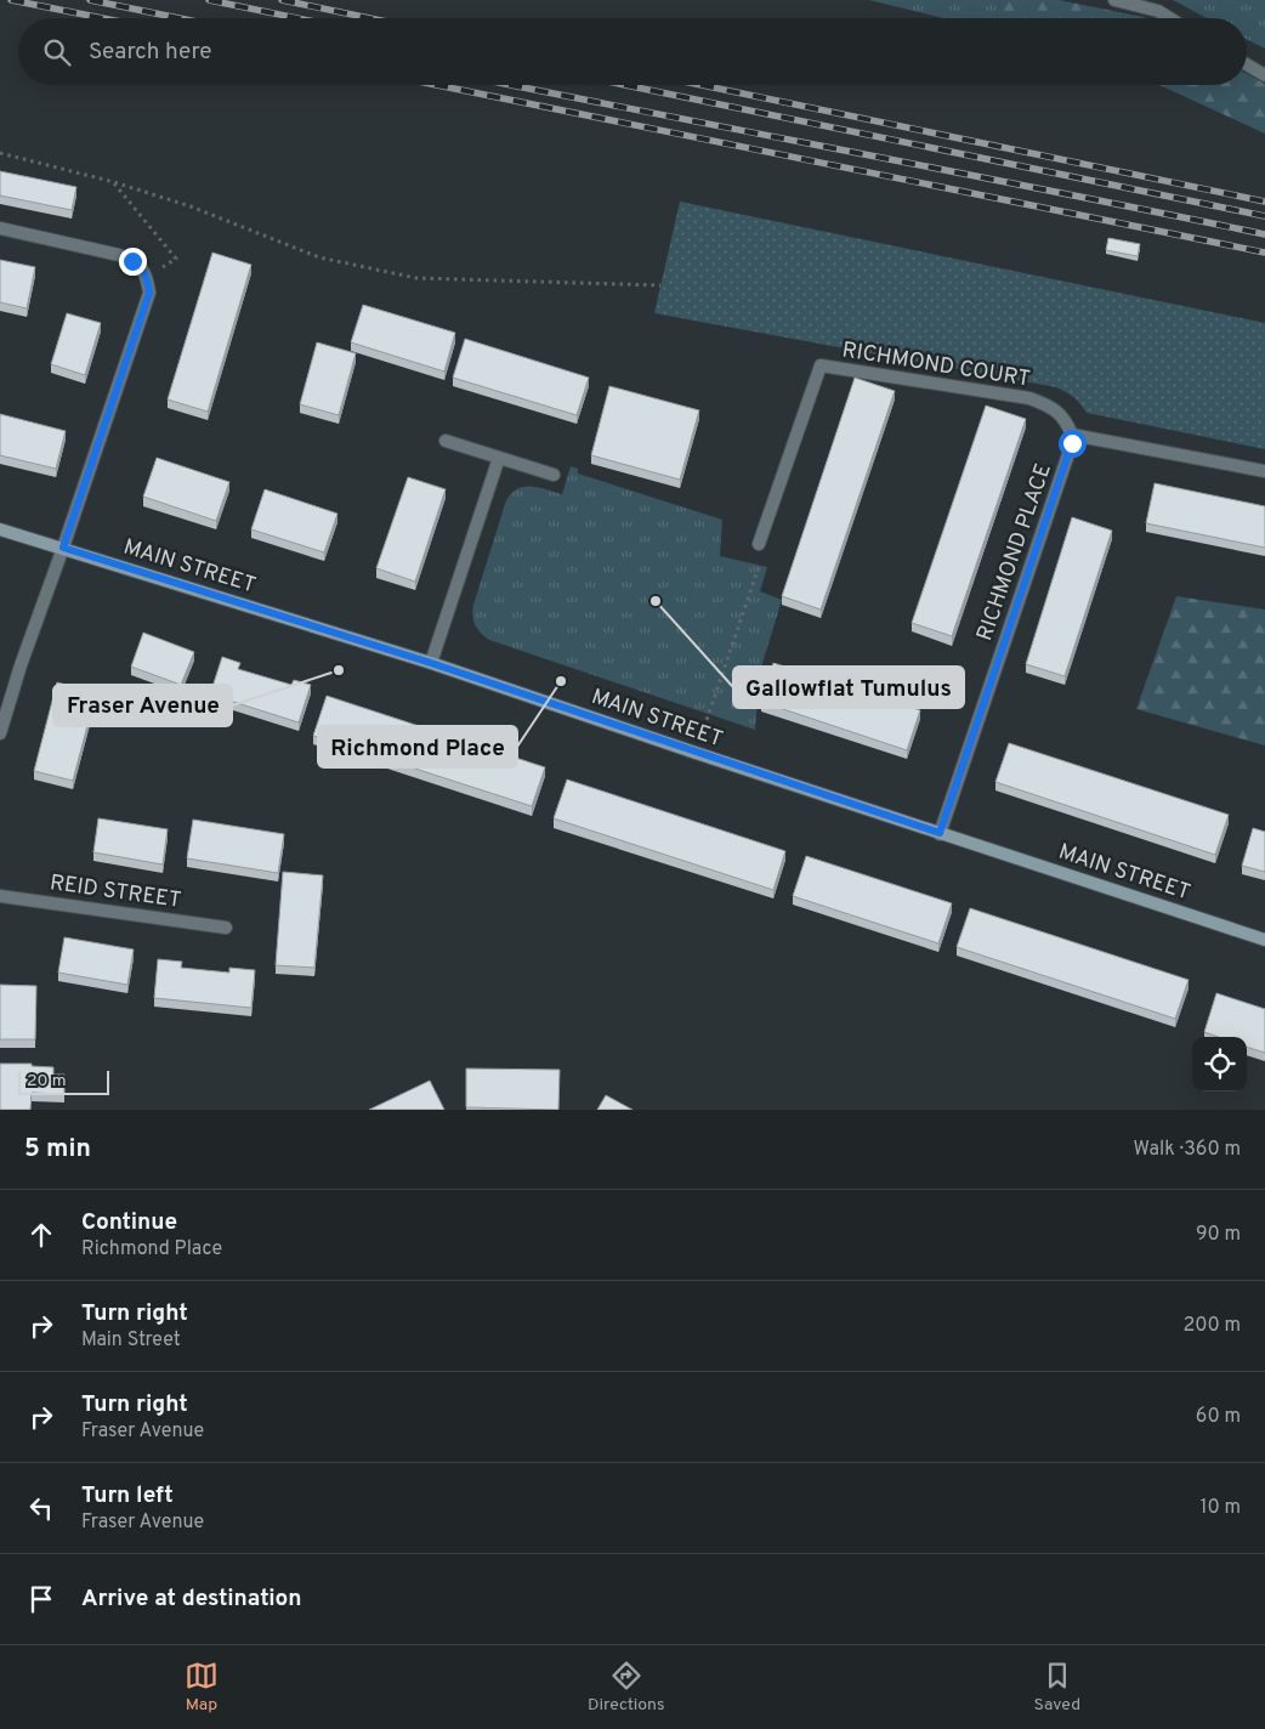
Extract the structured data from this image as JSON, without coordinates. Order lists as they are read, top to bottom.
{
  "streets": {
    "main road": ["MAIN STREET"],
    "street": ["RICHMOND COURT", "RICHMOND PLACE", "REID STREET"]
  },
  "crossings": [
    ["RICHMOND COURT", "RICHMOND PLACE"],
    ["RICHMOND PLACE", "MAIN STREET"]
  ],
  "places": ["Gallowflat Tumulus", "Fraser Avenue", "Richmond Place"],
  "scale_bar": "20 m",
  "page": {
    "search": "Search here",
    "scale": "20 m",
    "heading": ["5 min", "Walk · 360 m"],
    "list": [
      ["Continue", "Richmond Place", "90 m"],
      ["Turn right", "Main Street", "200 m"],
      ["Turn right", "Fraser Avenue", "60 m"],
      ["Turn left", "Fraser Avenue", "10 m"],
      "Arrive at destination"
    ],
    "nav": ["Map", "Directions", "Saved"]
  }
}
